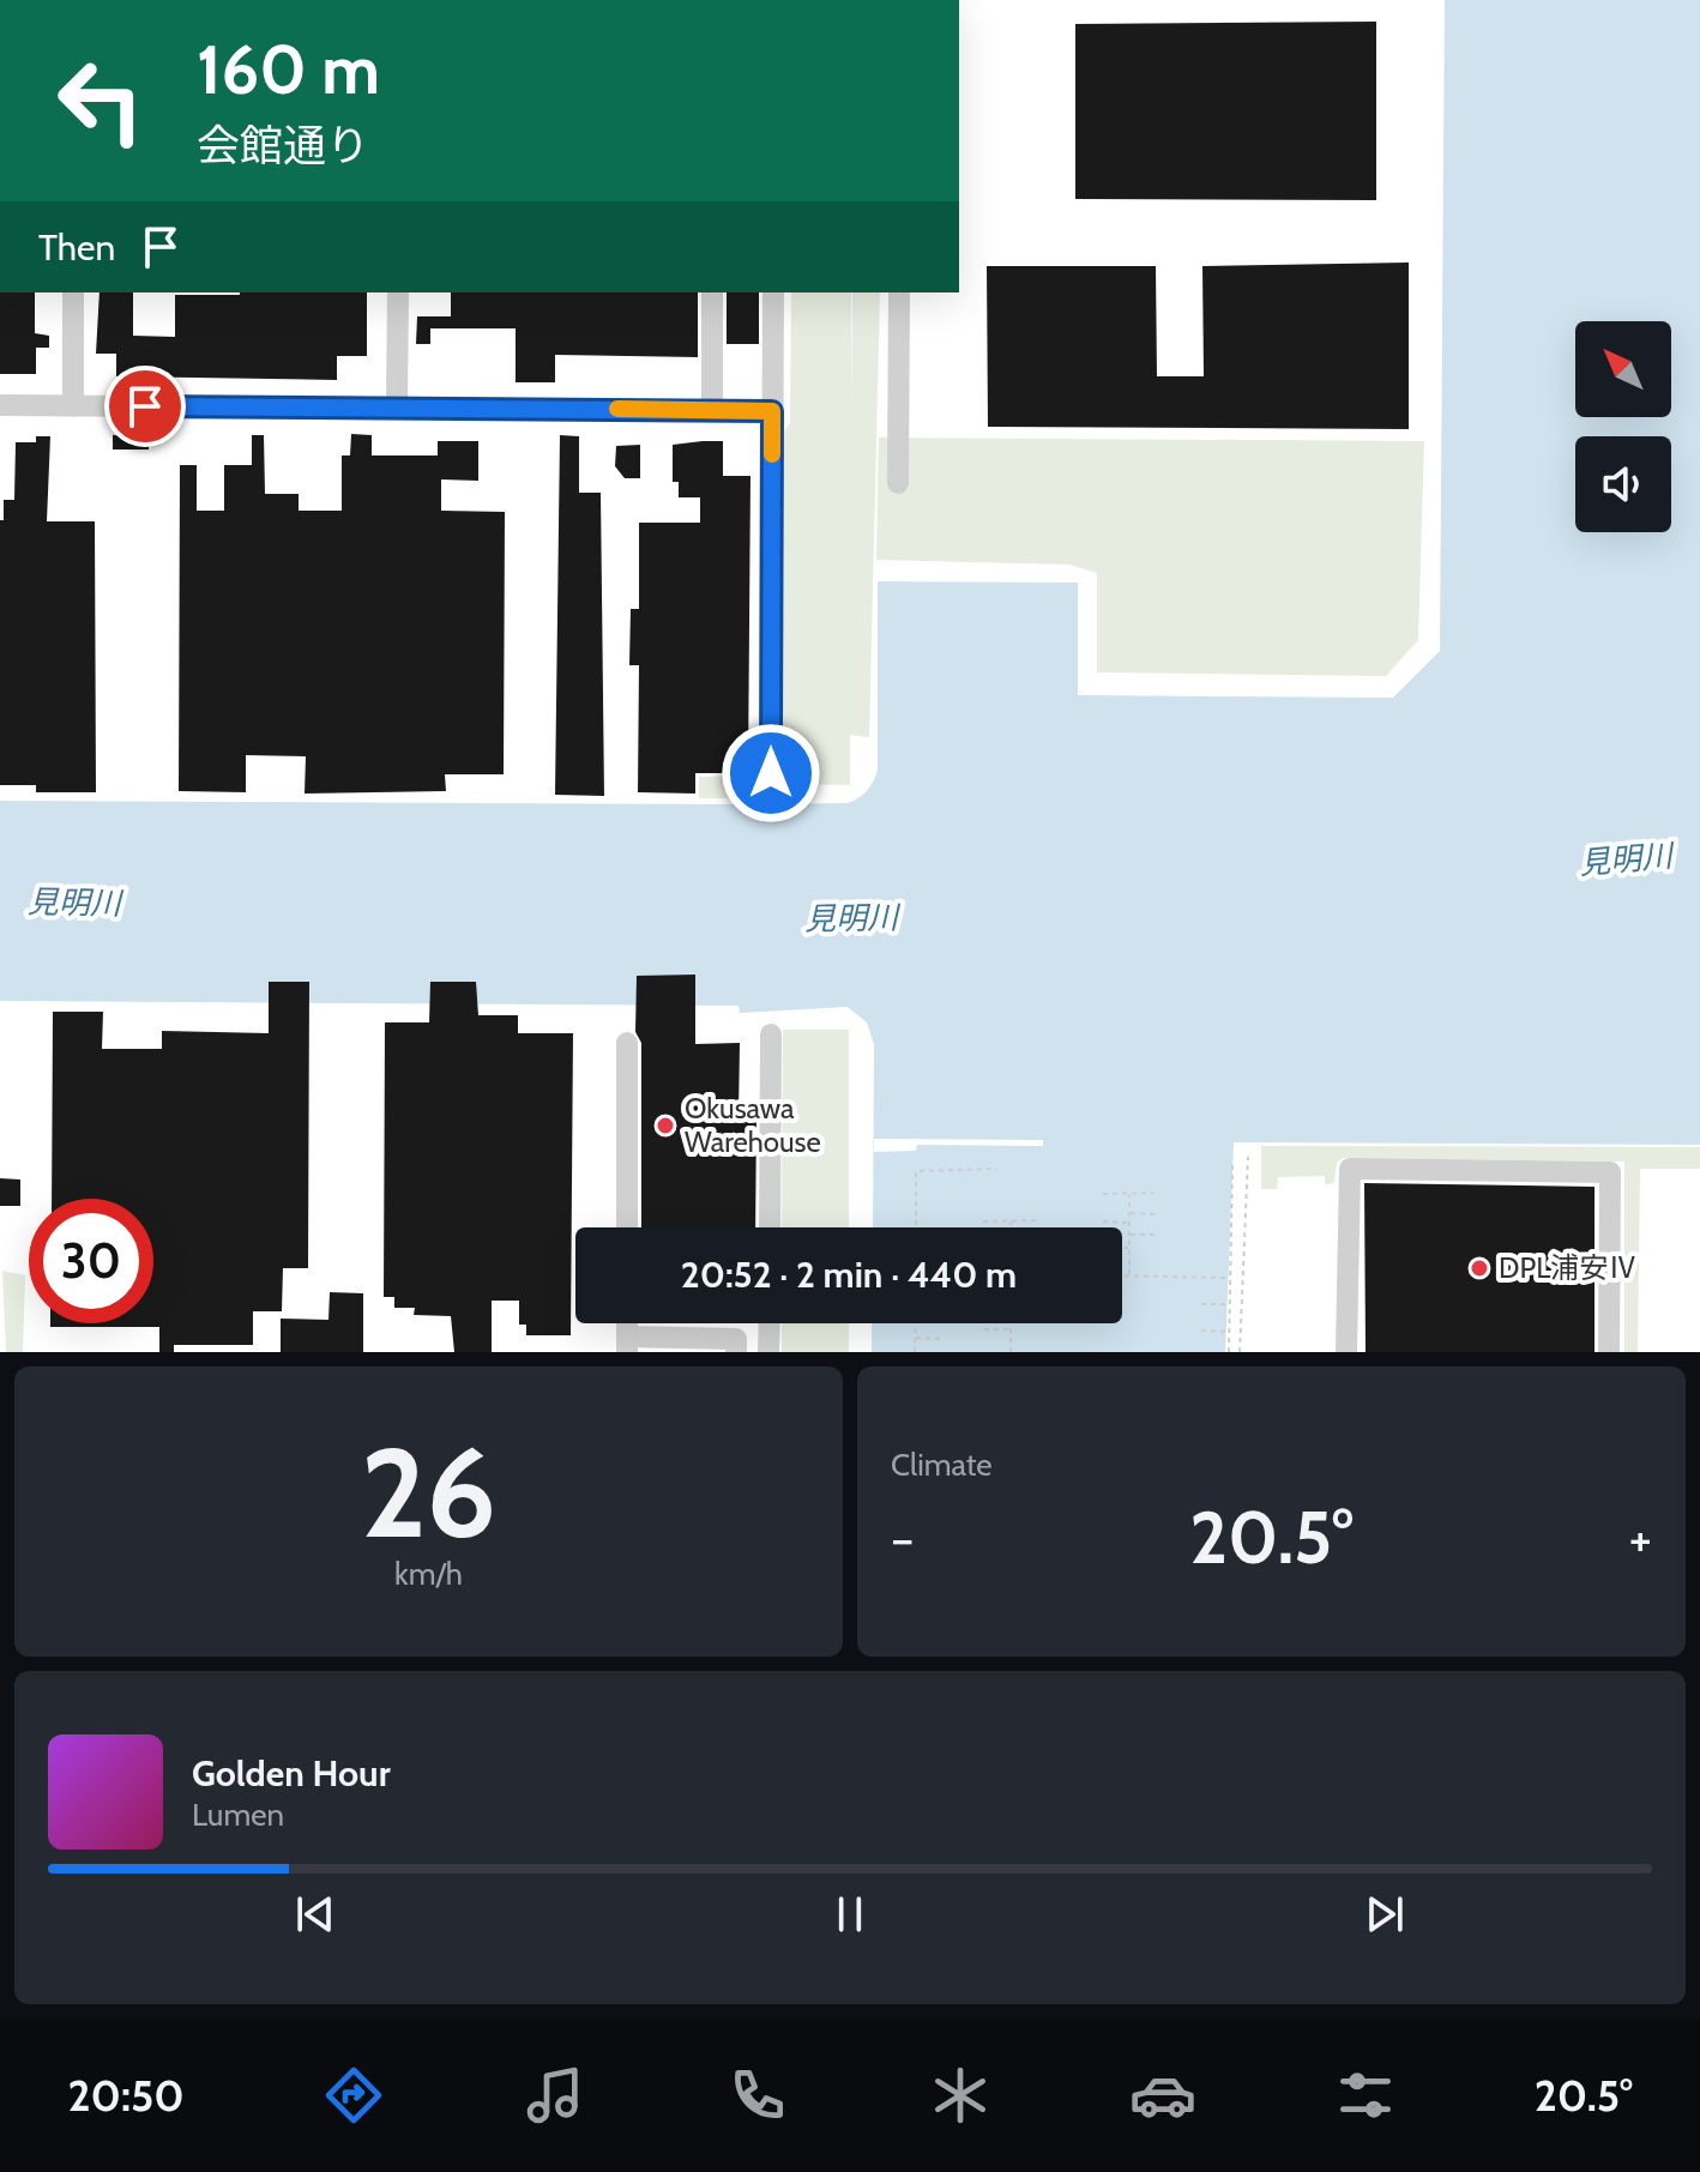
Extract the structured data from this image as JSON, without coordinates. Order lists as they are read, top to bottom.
{
  "water": ["見明川"],
  "places": ["Okusawa Warehouse", "DPL浦安Ⅳ"],
  "north": "top left",
  "page": {
    "turn": ["160 m", "会館通り"],
    "then": "Then",
    "limit": "30",
    "trip": "20:52 · 2 min · 440 m",
    "tile": [
      ["26", "km/h"],
      "Climate"
    ],
    "heat": ["−", "20.5°", "+"],
    "song": ["Golden Hour", "Lumen"],
    "tabs": ["20:50", "20.5°"]
  }
}
